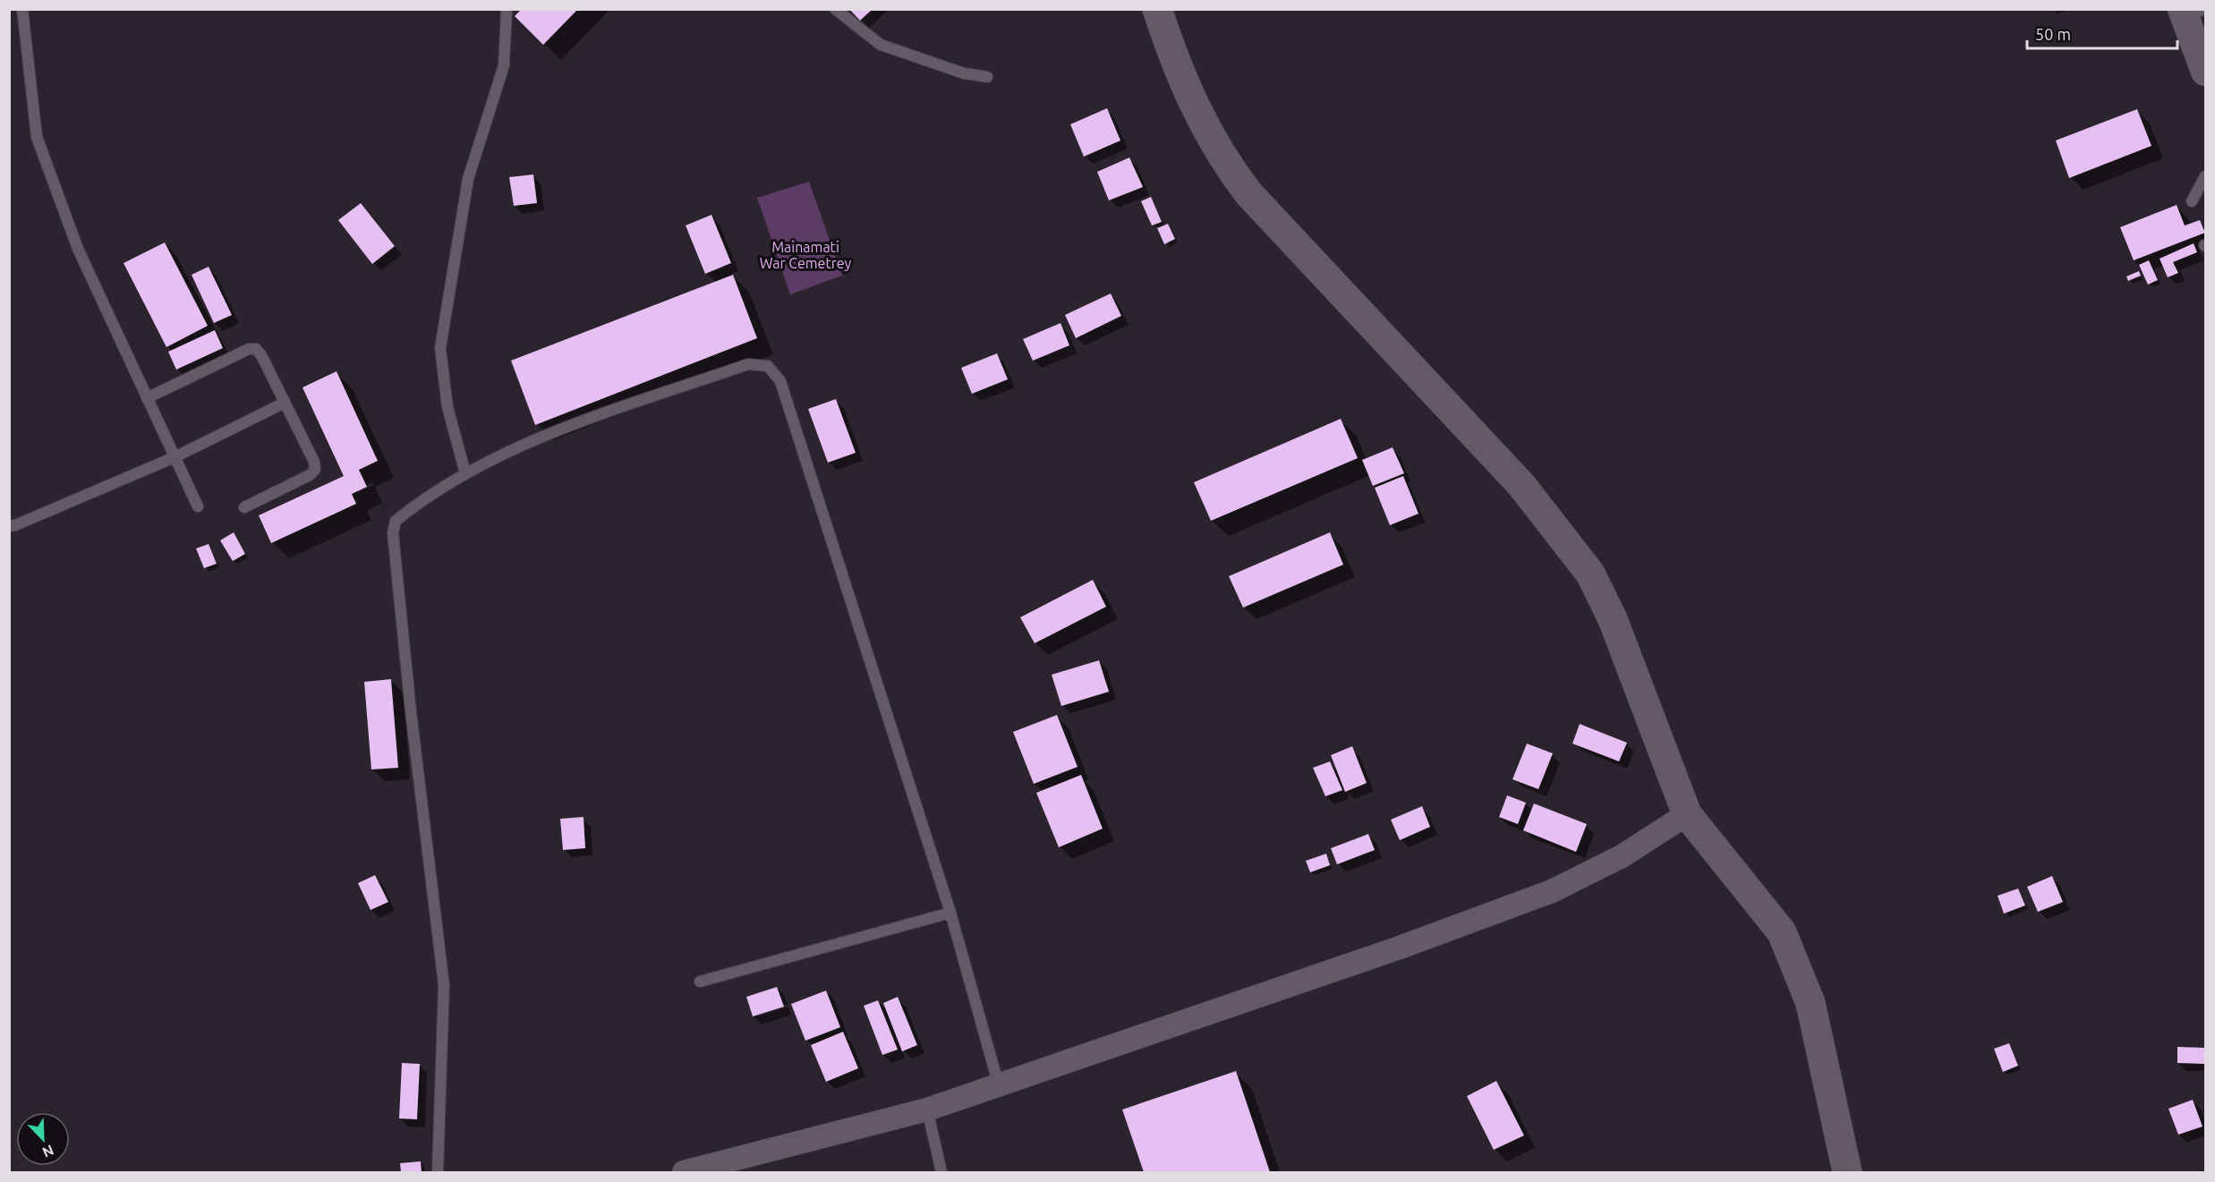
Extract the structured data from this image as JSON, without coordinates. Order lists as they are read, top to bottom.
{
  "parks": ["Mainamati War Cemetrey"],
  "scale_bar": "50 m",
  "north": "bottom right"
}
